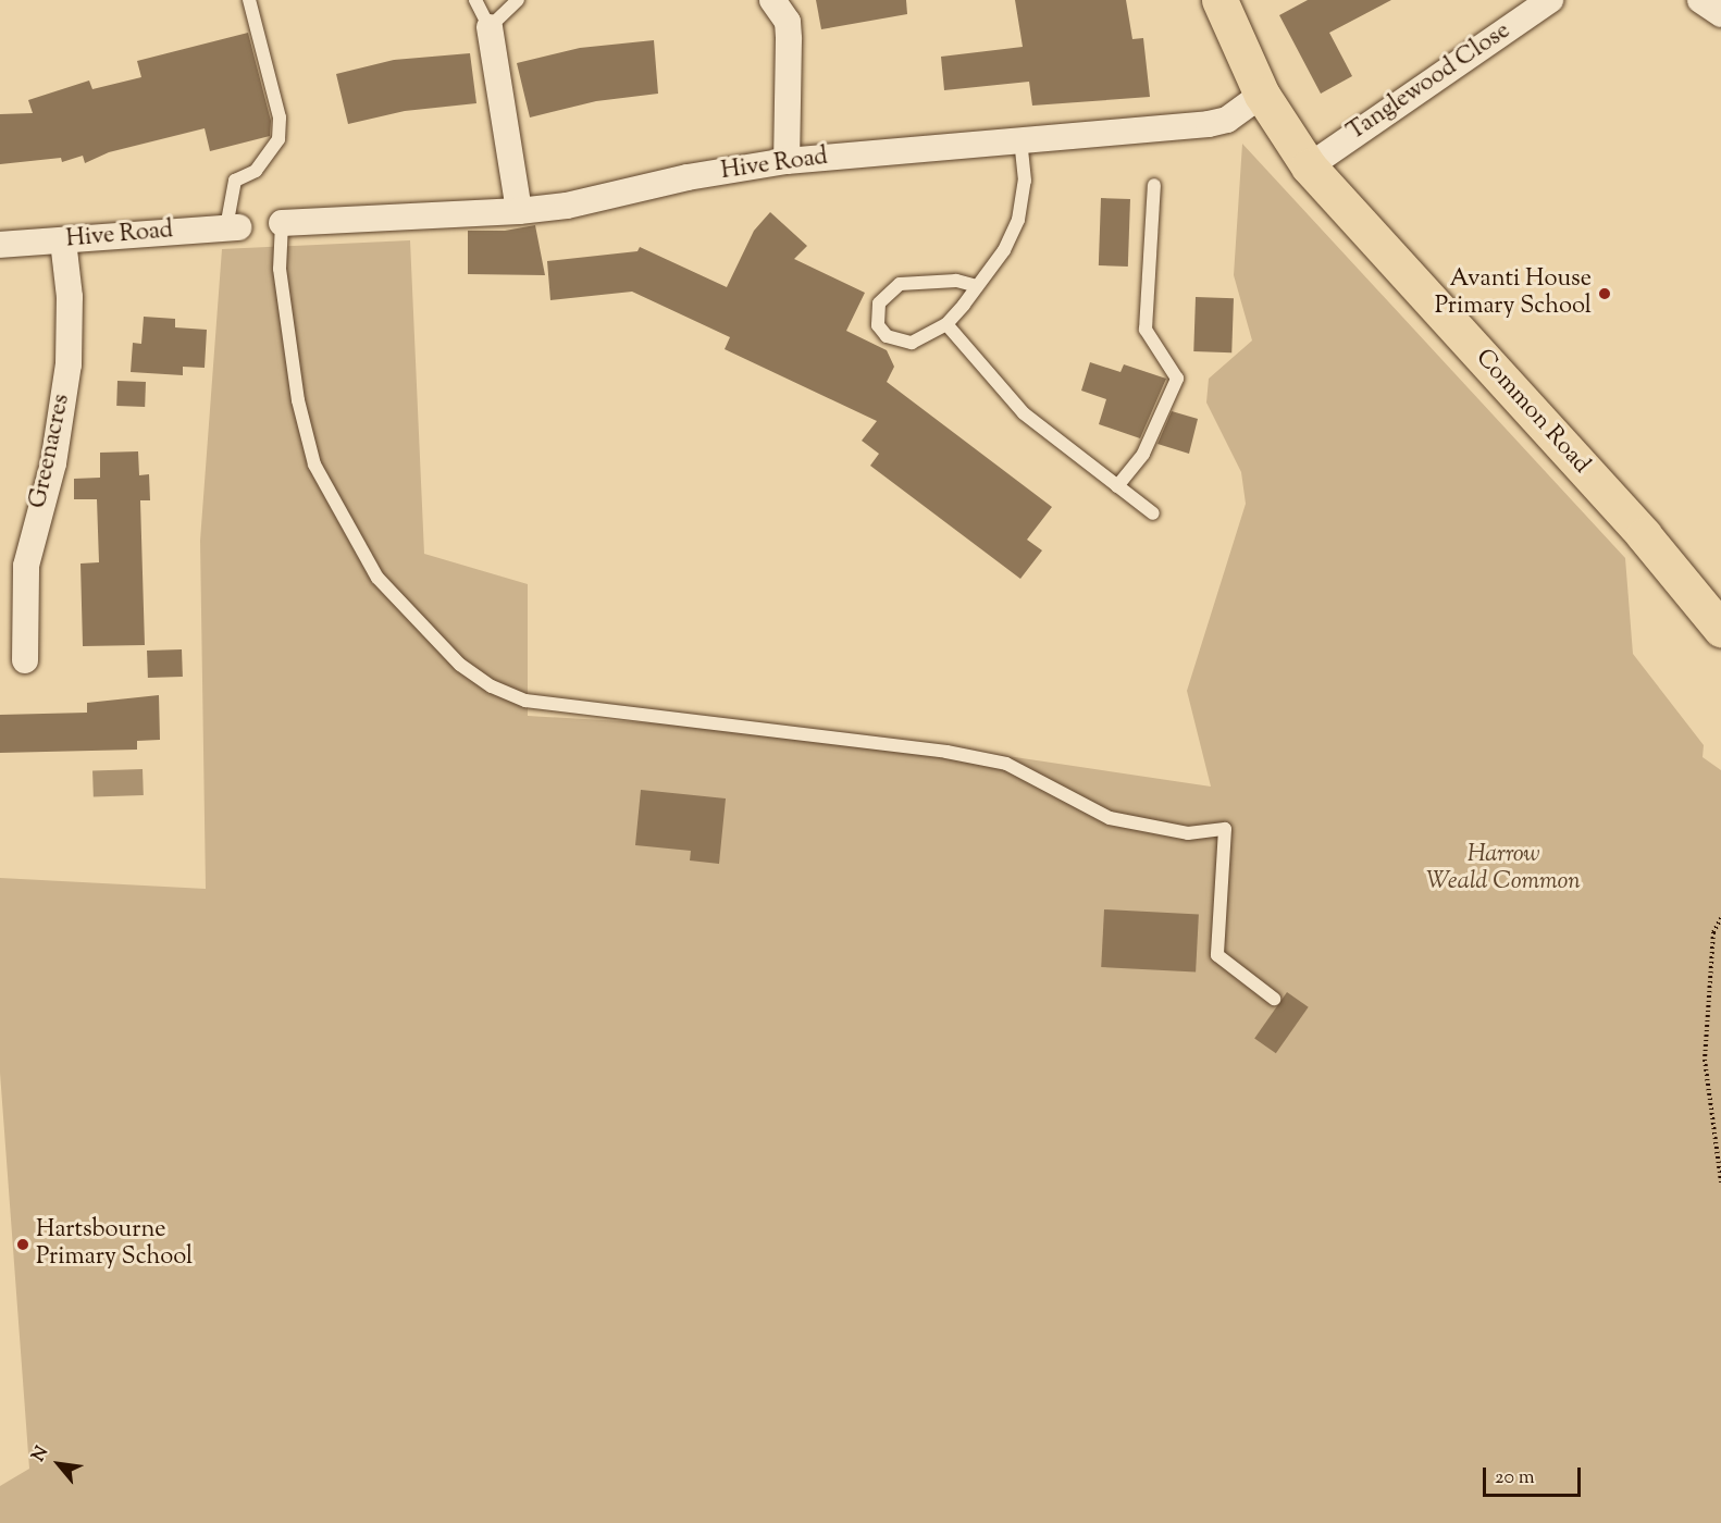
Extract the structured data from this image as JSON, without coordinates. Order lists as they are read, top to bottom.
{
  "streets": {
    "main road": ["Common Road"],
    "street": ["Tanglewood Close", "Hive Road", "Greenacres"]
  },
  "crossings": [
    ["Tanglewood Close", "Common Road"],
    ["Hive Road", "Common Road"],
    ["Hive Road", "Greenacres"]
  ],
  "parks": ["Harrow Weald Common"],
  "places": ["Avanti House Primary School", "Hartsbourne Primary School"],
  "scale_bar": "20 m",
  "north": "top left"
}
